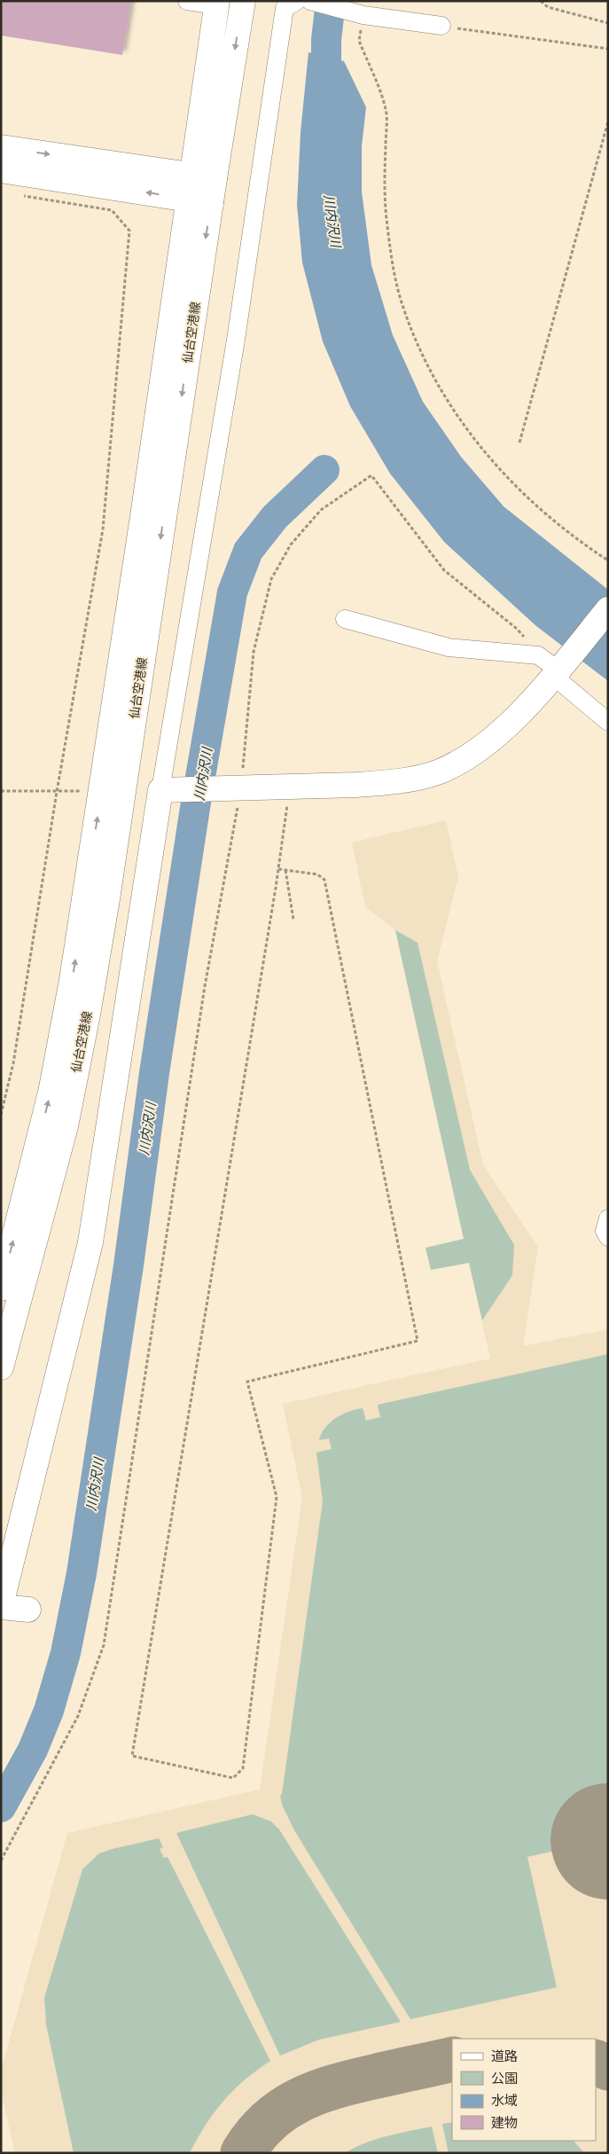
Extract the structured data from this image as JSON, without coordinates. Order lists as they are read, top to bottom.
{
  "streets": {
    "main road": ["仙台空港線"]
  },
  "water": ["川内沢川"],
  "legend": [
    "道路",
    "公園",
    "水域",
    "建物"
  ]
}
